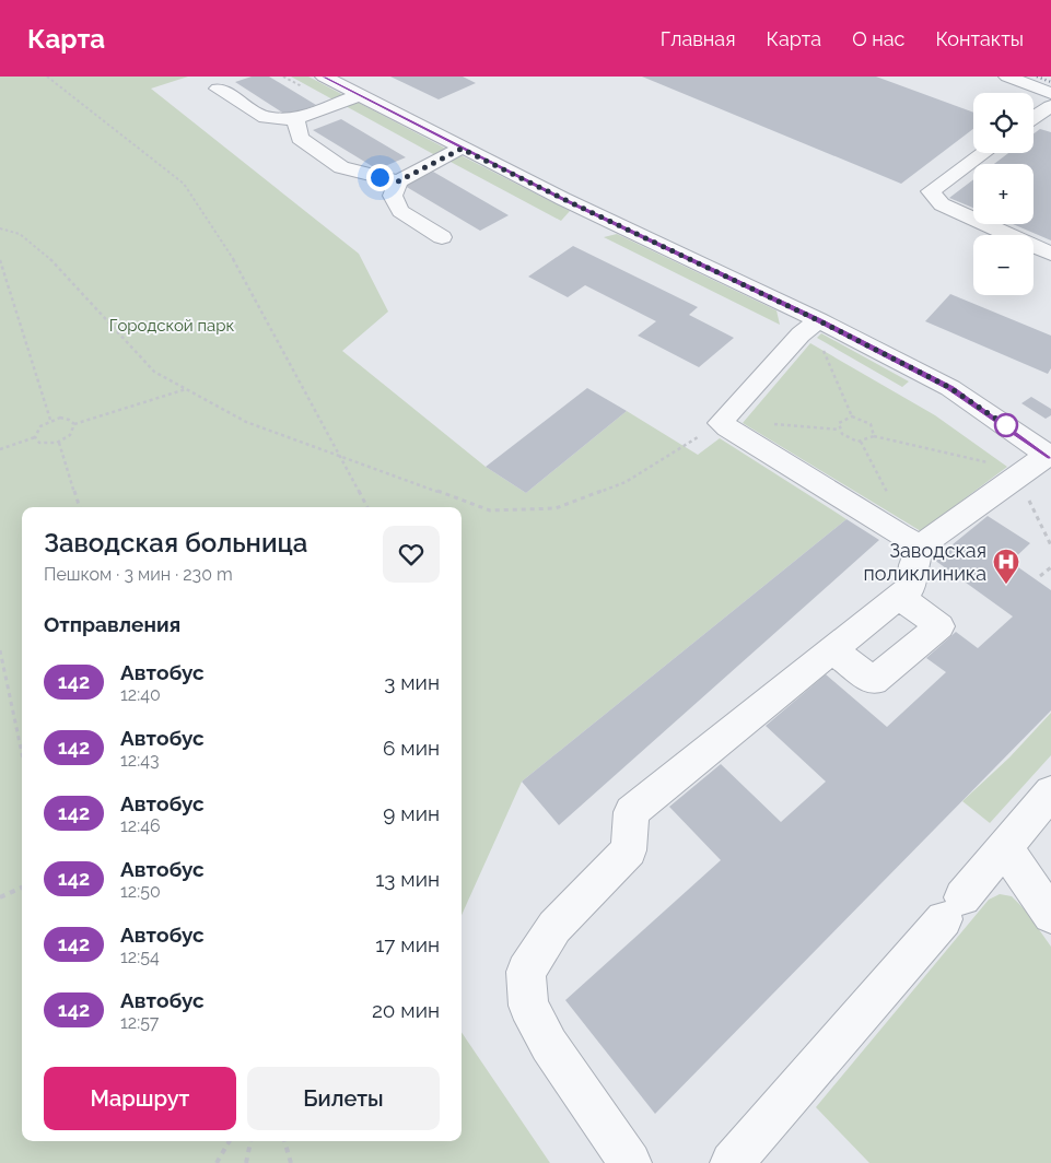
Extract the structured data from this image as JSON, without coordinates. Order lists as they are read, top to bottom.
{
  "parks": ["Городской парк"],
  "places": {
    "hospital": ["Заводская поликлиника"]
  },
  "lines": ["bus line 142"],
  "page": {
    "header": "Карта",
    "nav": [
      "Главная",
      "Карта",
      "О нас",
      "Контакты"
    ],
    "map_buttons": ["+", "−"],
    "heading": [
      ["Заводская больница", "Пешком · 3 мин · 230 m"],
      "Отправления"
    ],
    "list": [
      {
        "mark": "142",
        "name": "Автобус",
        "note": "12:40",
        "value": "3 мин"
      },
      {
        "mark": "142",
        "name": "Автобус",
        "note": "12:43",
        "value": "6 мин"
      },
      {
        "mark": "142",
        "name": "Автобус",
        "note": "12:46",
        "value": "9 мин"
      },
      {
        "mark": "142",
        "name": "Автобус",
        "note": "12:50",
        "value": "13 мин"
      },
      {
        "mark": "142",
        "name": "Автобус",
        "note": "12:54",
        "value": "17 мин"
      },
      {
        "mark": "142",
        "name": "Автобус",
        "note": "12:57",
        "value": "20 мин"
      }
    ],
    "buttons": ["Маршрут", "Билеты"]
  }
}
